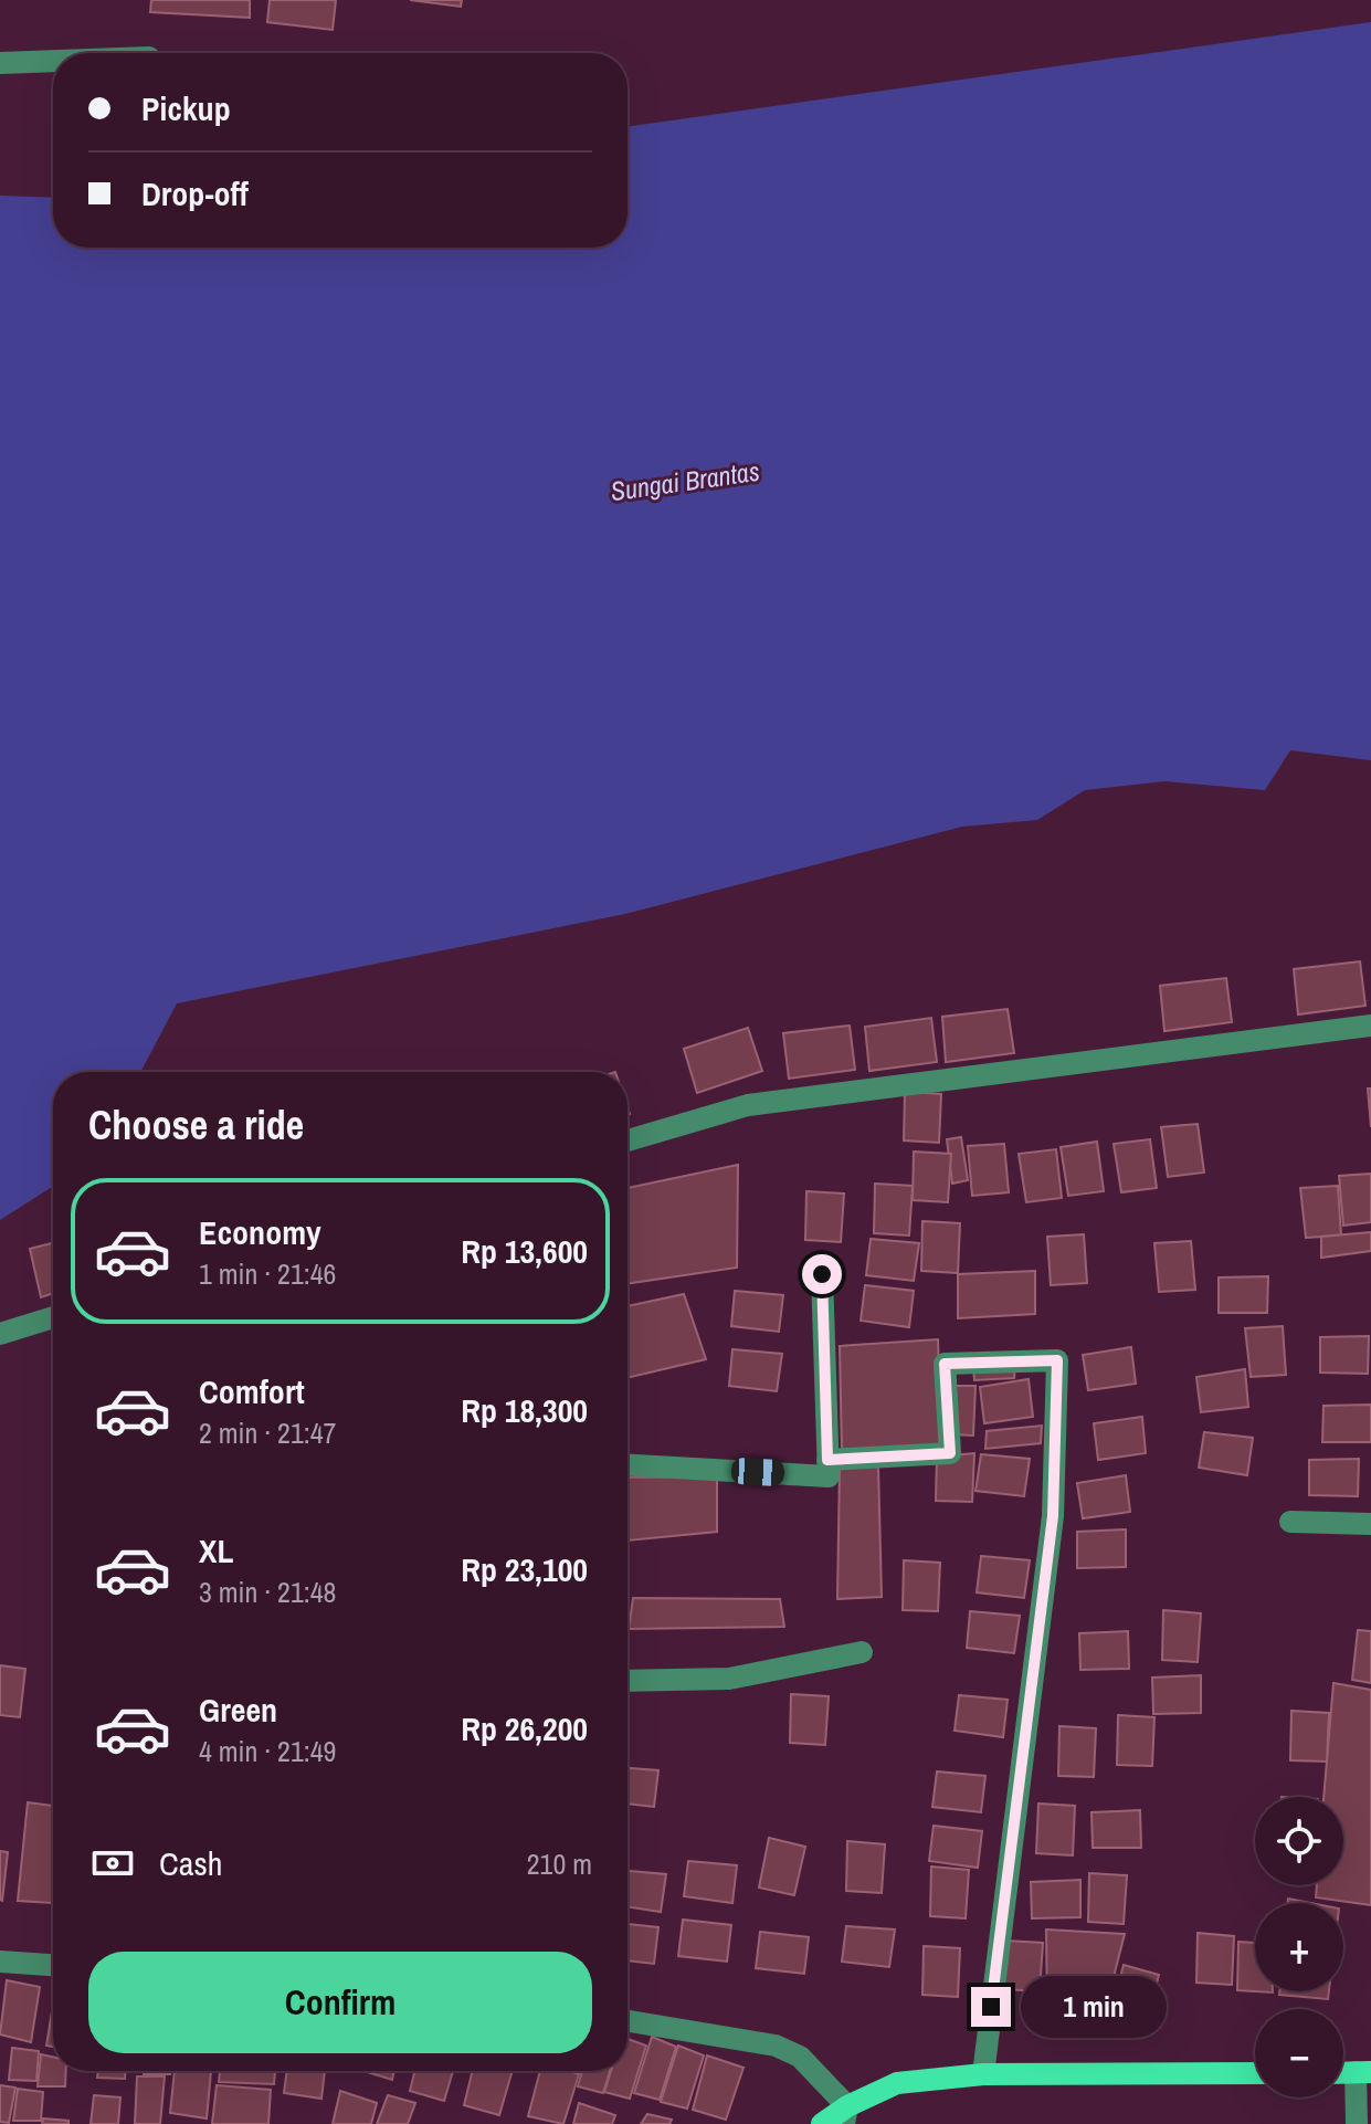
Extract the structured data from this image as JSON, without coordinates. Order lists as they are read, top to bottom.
{
  "water": ["Sungai Brantas"],
  "page": {
    "banner": ["Pickup", "Drop-off"],
    "heading": "Choose a ride",
    "list": [
      {
        "name": "Economy",
        "note": "1 min · 21:46",
        "value": "Rp 13,600"
      },
      {
        "name": "Comfort",
        "note": "2 min · 21:47",
        "value": "Rp 18,300"
      },
      {
        "name": "XL",
        "note": "3 min · 21:48",
        "value": "Rp 23,100"
      },
      {
        "name": "Green",
        "note": "4 min · 21:49",
        "value": "Rp 26,200"
      }
    ],
    "map_buttons": ["+", "−"],
    "pay": ["Cash", "210 m"],
    "buttons": "Confirm",
    "bubble": "1 min"
  }
}
